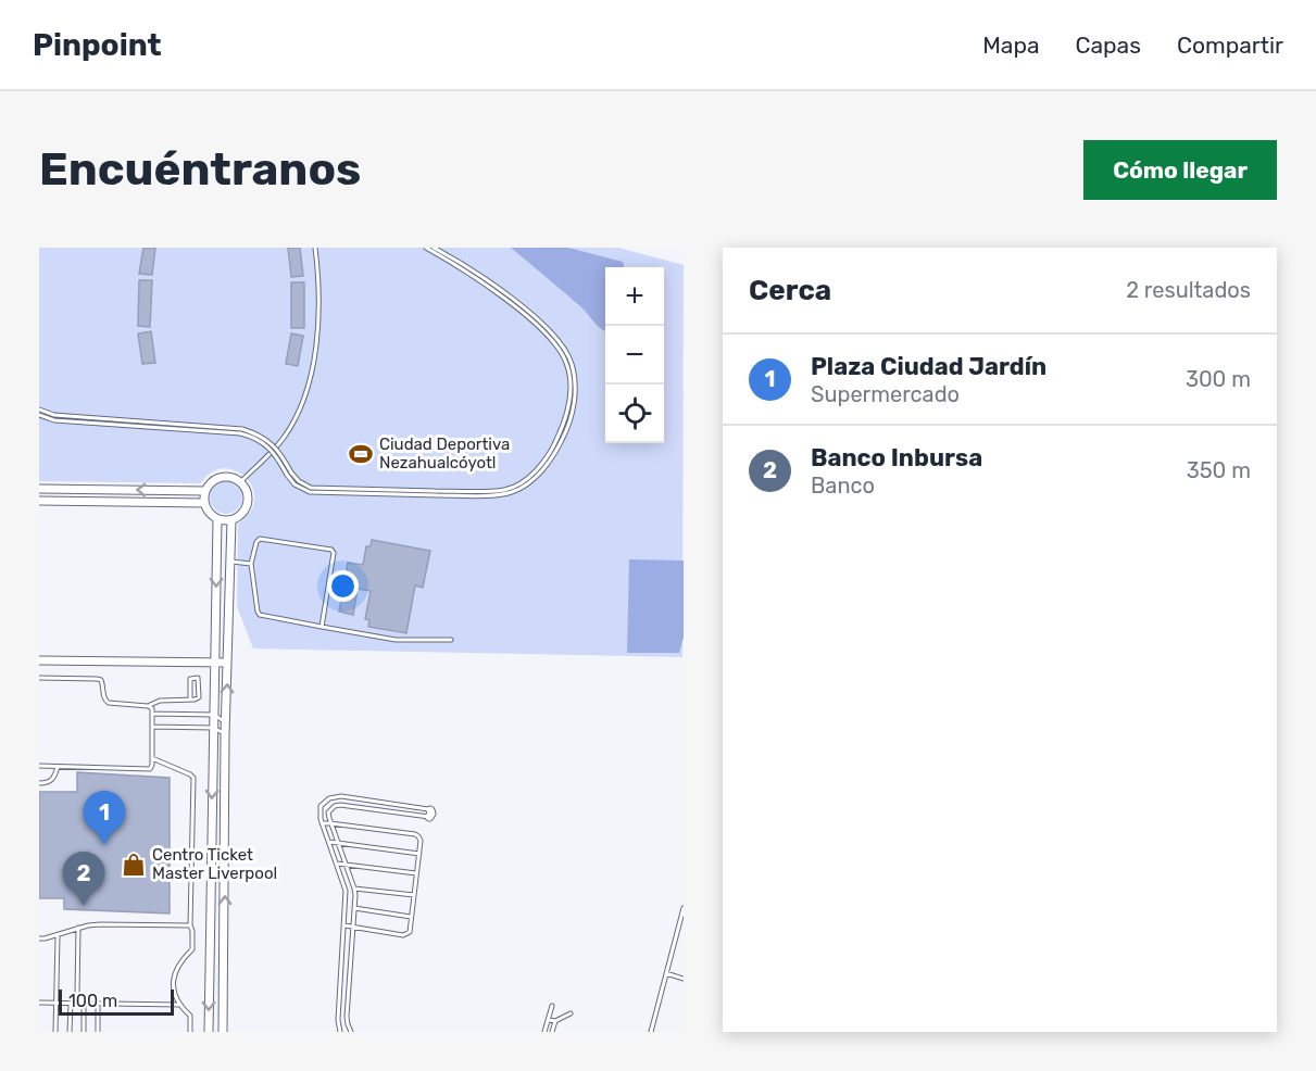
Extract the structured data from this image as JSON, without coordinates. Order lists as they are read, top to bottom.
{
  "places": {
    "sports": ["Ciudad Deportiva Nezahualcóyotl"],
    "shop": ["Centro Ticket Master Liverpool"]
  },
  "scale_bar": "100 m",
  "page": {
    "header": "Pinpoint",
    "nav": ["Mapa", "Capas", "Compartir"],
    "buttons": "Cómo llegar",
    "title": "Encuéntranos",
    "heading": ["Cerca", "2 resultados"],
    "map_buttons": ["+", "−"],
    "list": [
      {
        "mark": "1",
        "name": "Plaza Ciudad Jardín",
        "note": "Supermercado",
        "value": "300 m"
      },
      {
        "mark": "2",
        "name": "Banco Inbursa",
        "note": "Banco",
        "value": "350 m"
      }
    ],
    "pins": ["1", "2"],
    "scale": "100 m"
  }
}
